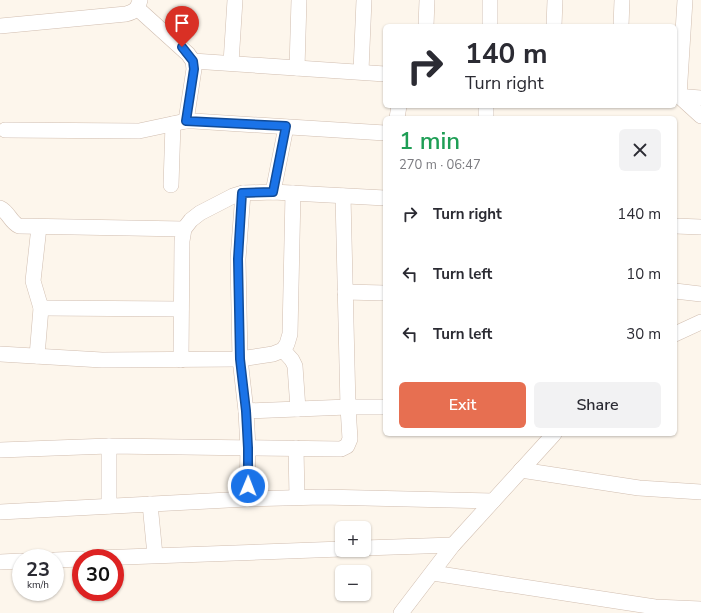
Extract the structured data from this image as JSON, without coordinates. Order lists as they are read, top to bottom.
{
  "page": {
    "turn": ["140 m", "Turn right"],
    "heading": ["1 min", "270 m · 06:47"],
    "list": [
      {
        "name": "Turn right",
        "value": "140 m"
      },
      {
        "name": "Turn left",
        "value": "10 m"
      },
      {
        "name": "Turn left",
        "value": "30 m"
      }
    ],
    "buttons": ["Exit", "Share"],
    "map_buttons": ["+", "−"],
    "speed": "23 km/h",
    "limit": "30"
  }
}
